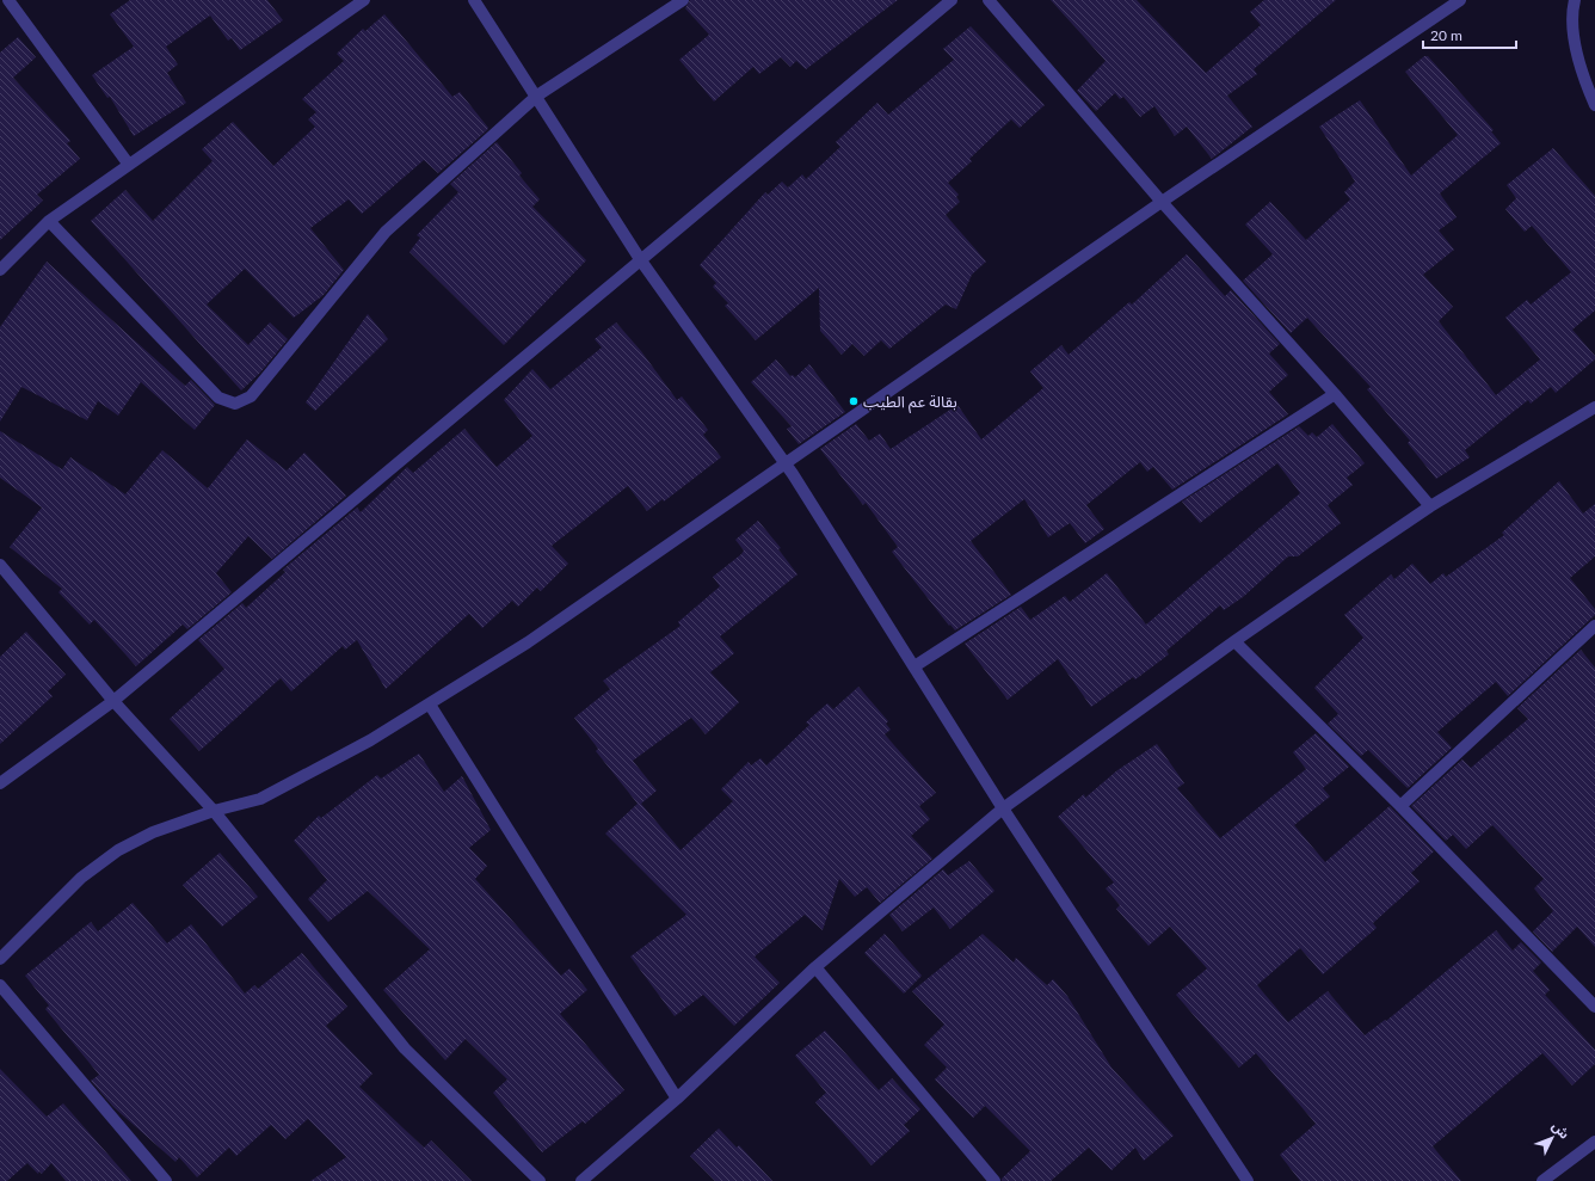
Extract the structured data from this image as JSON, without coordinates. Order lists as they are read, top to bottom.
{
  "places": ["بقالة عم الطيب"],
  "scale_bar": "20 m",
  "north": "top right"
}
